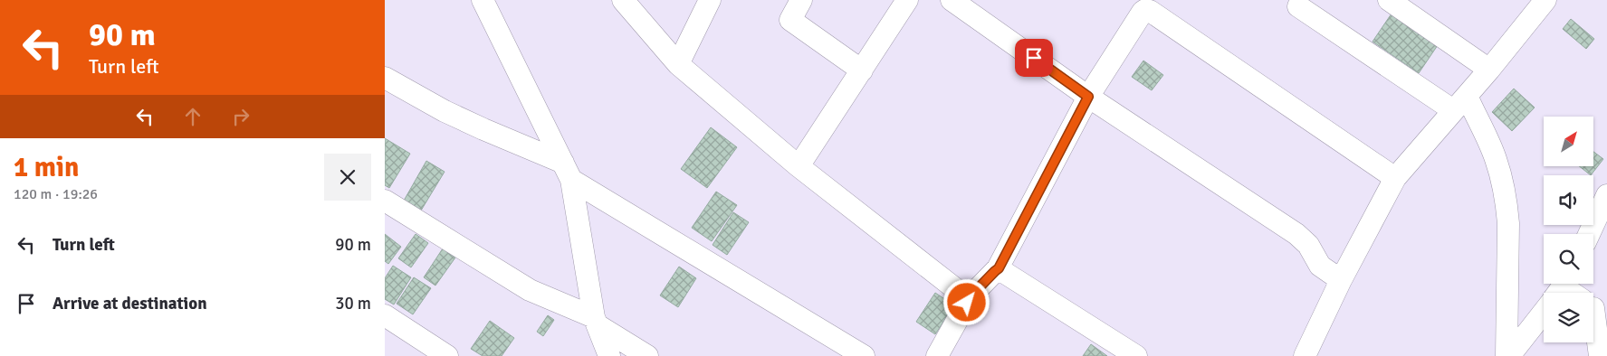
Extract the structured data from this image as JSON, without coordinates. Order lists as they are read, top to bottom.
{
  "north": "top right",
  "page": {
    "turn": ["90 m", "Turn left"],
    "heading": ["1 min", "120 m · 19:26"],
    "list": [
      {
        "name": "Turn left",
        "value": "90 m"
      },
      {
        "name": "Arrive at destination",
        "value": "30 m"
      }
    ]
  }
}
